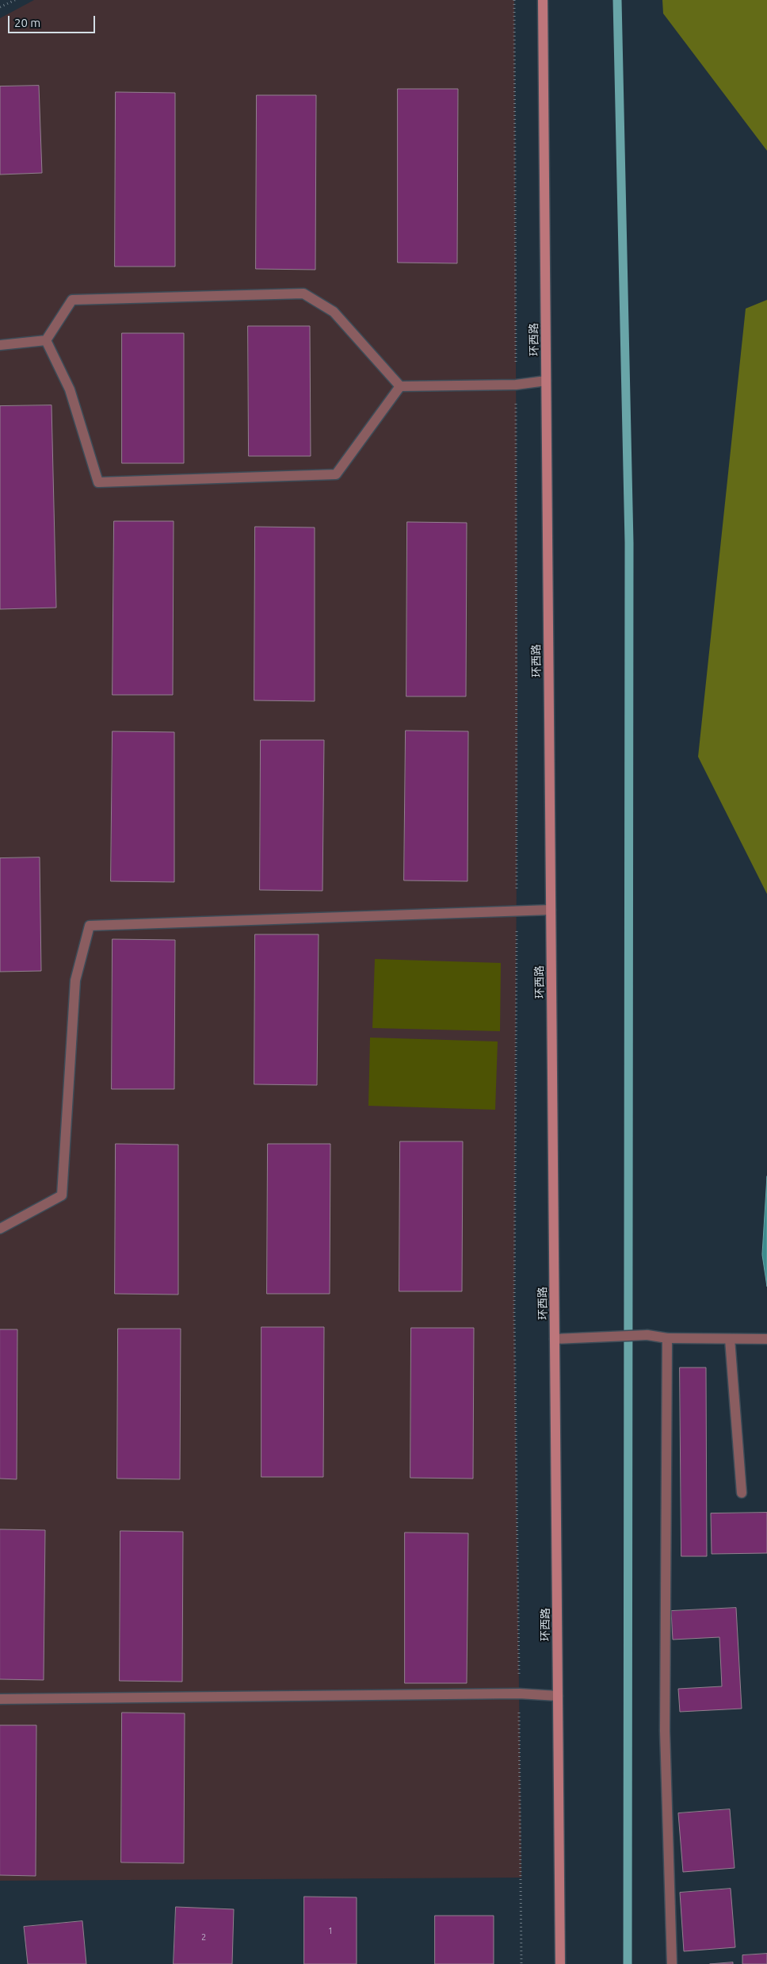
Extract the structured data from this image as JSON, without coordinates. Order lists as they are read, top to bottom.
{
  "streets": {
    "street": ["环西路"]
  },
  "house_numbers": ["1", "2"],
  "scale_bar": "20 m"
}
